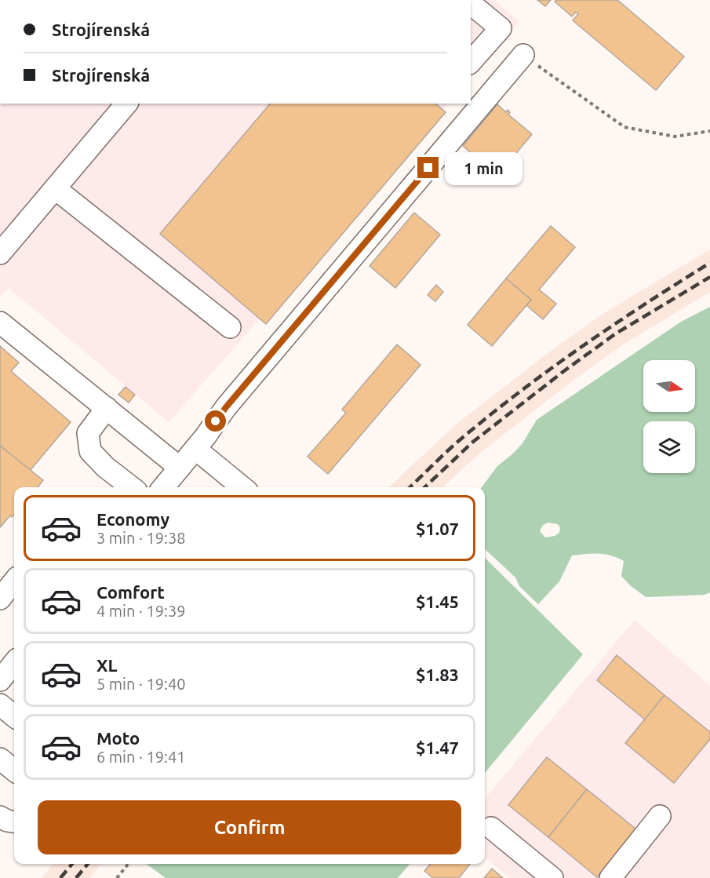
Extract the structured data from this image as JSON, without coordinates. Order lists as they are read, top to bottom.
{
  "north": "right",
  "page": {
    "banner": ["Strojírenská", "Strojírenská"],
    "bubble": "1 min",
    "list": [
      {
        "name": "Economy",
        "note": "3 min · 19:38",
        "value": "$1.07"
      },
      {
        "name": "Comfort",
        "note": "4 min · 19:39",
        "value": "$1.45"
      },
      {
        "name": "XL",
        "note": "5 min · 19:40",
        "value": "$1.83"
      },
      {
        "name": "Moto",
        "note": "6 min · 19:41",
        "value": "$1.47"
      }
    ],
    "buttons": "Confirm"
  }
}
